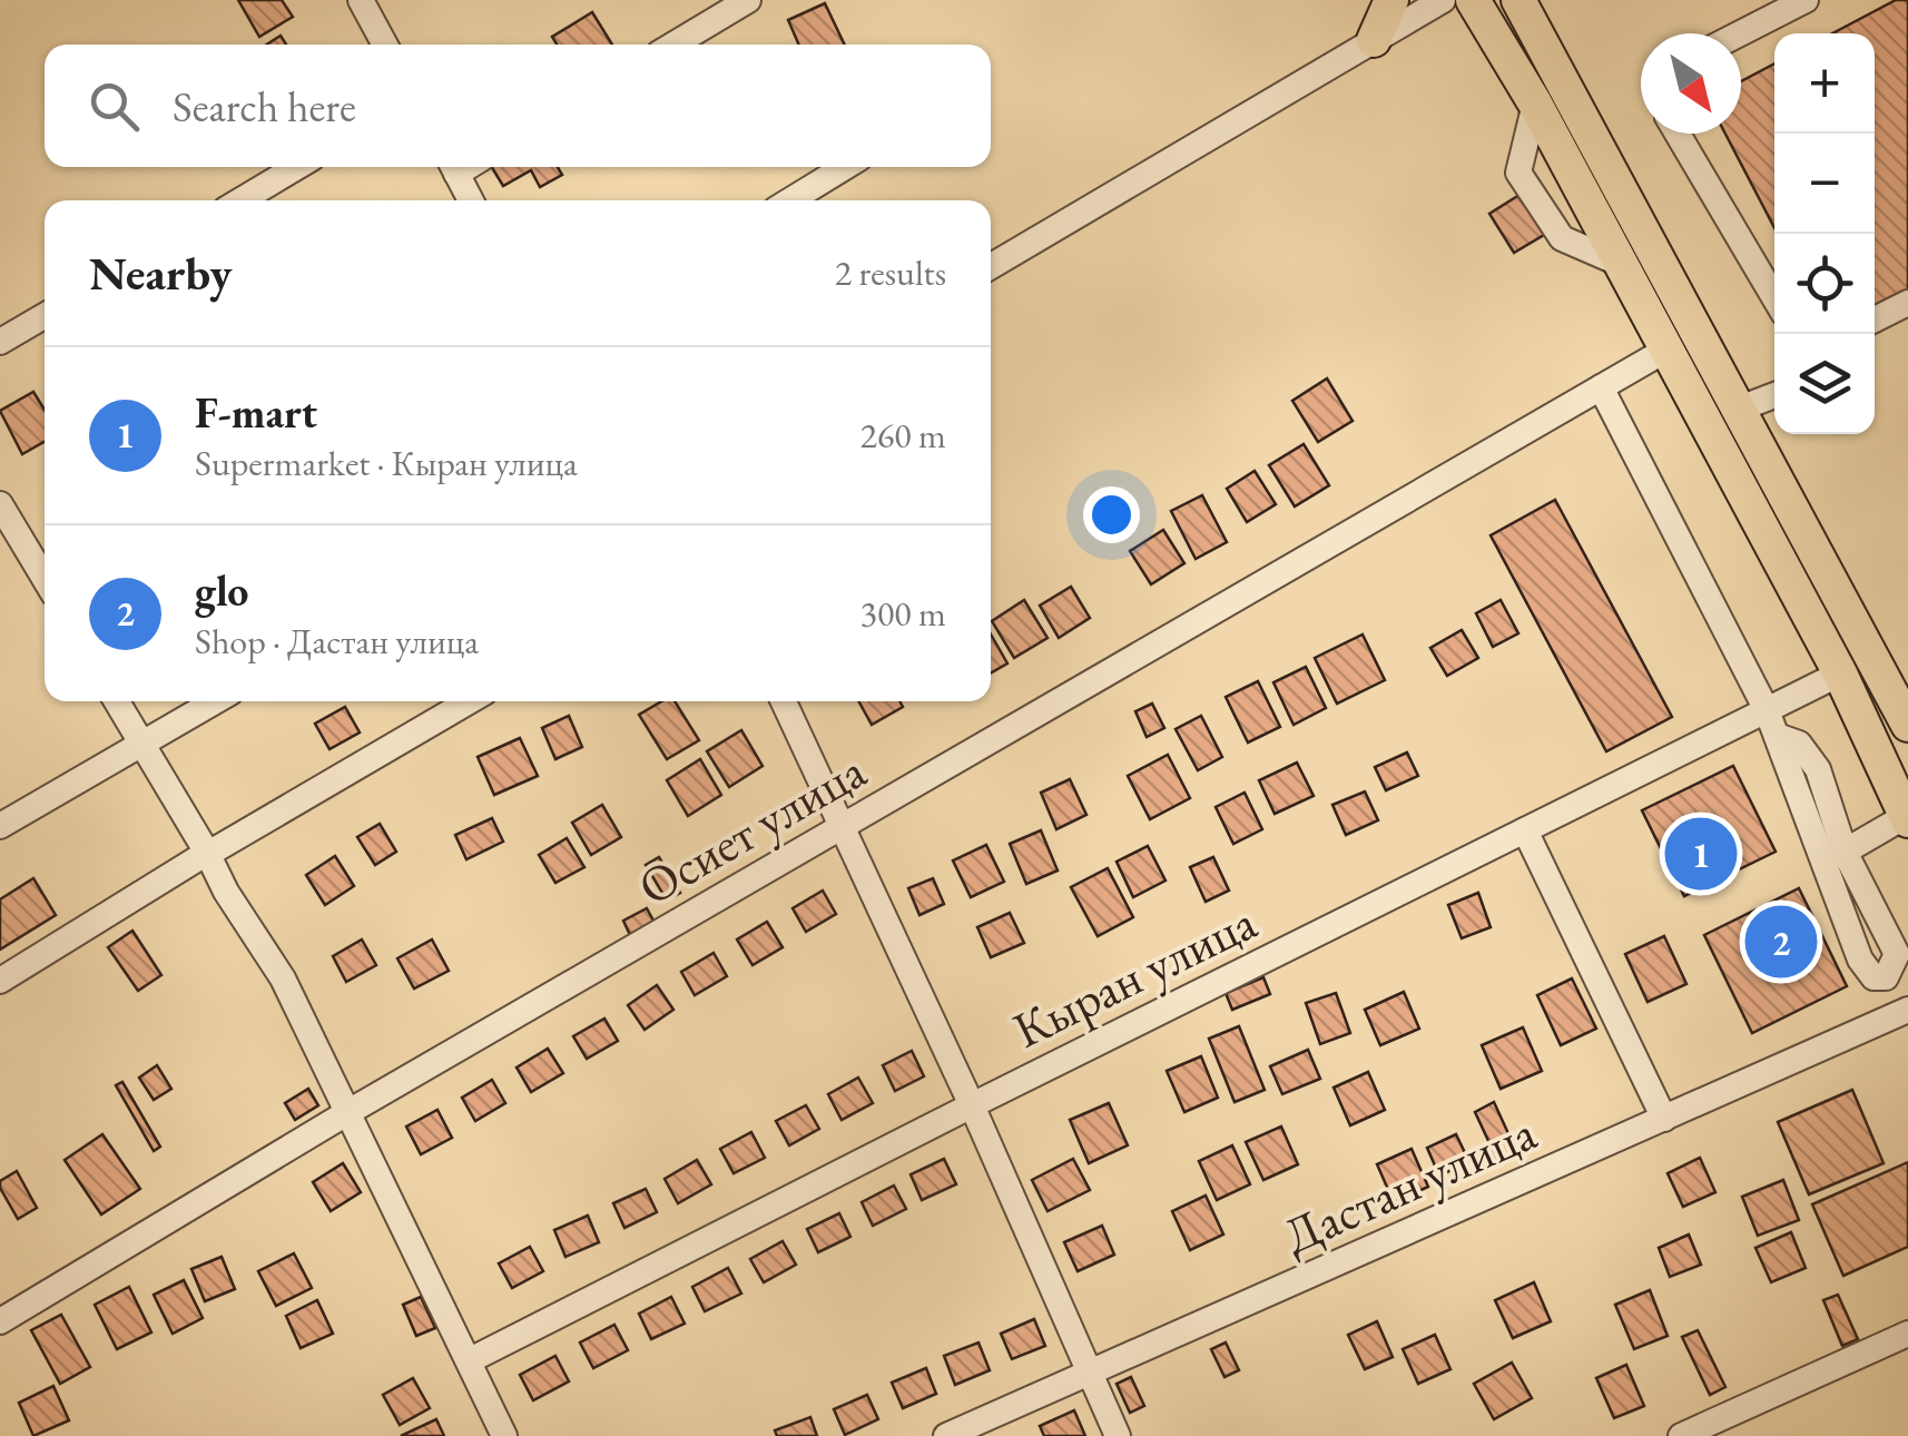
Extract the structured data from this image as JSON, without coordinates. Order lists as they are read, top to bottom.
{
  "streets": {
    "street": ["Осиет улица", "Кыран улица", "Дастан улица"]
  },
  "north": "bottom right",
  "page": {
    "map_buttons": ["+", "−"],
    "search": "Search here",
    "heading": ["Nearby", "2 results"],
    "list": [
      {
        "mark": "1",
        "name": "F-mart",
        "note": "Supermarket · Кыран улица",
        "value": "260 m"
      },
      {
        "mark": "2",
        "name": "glo",
        "note": "Shop · Дастан улица",
        "value": "300 m"
      }
    ],
    "pins": ["1", "2"]
  }
}
